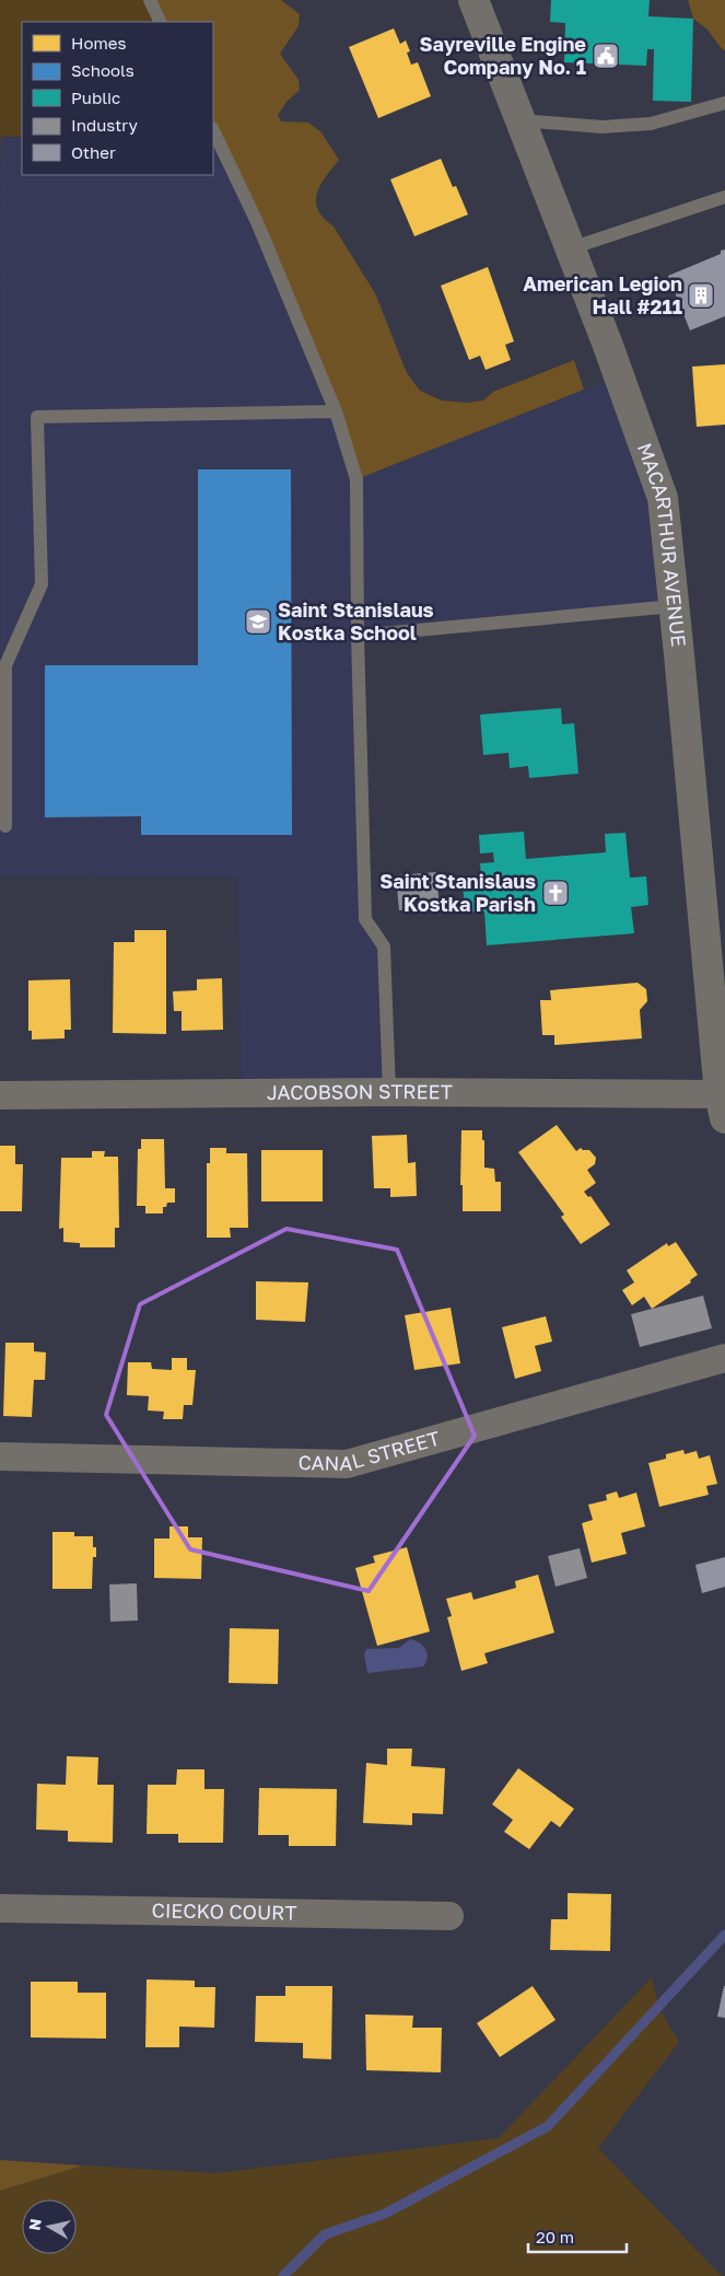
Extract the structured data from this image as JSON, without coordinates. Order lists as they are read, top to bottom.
{
  "streets": {
    "street": [
      "MACARTHUR AVENUE",
      "JACOBSON STREET",
      "CANAL STREET",
      "CIECKO COURT"
    ]
  },
  "crossings": [
    ["MACARTHUR AVENUE", "JACOBSON STREET"]
  ],
  "places": {
    "public building": ["Sayreville Engine Company No. 1"],
    "building": ["American Legion Hall #211"],
    "school or university": ["Saint Stanislaus Kostka School"],
    "church": ["Saint Stanislaus Kostka Parish"]
  },
  "legend": [
    "Homes",
    "Schools",
    "Public",
    "Industry",
    "Other"
  ],
  "scale_bar": "20 m",
  "north": "left"
}
